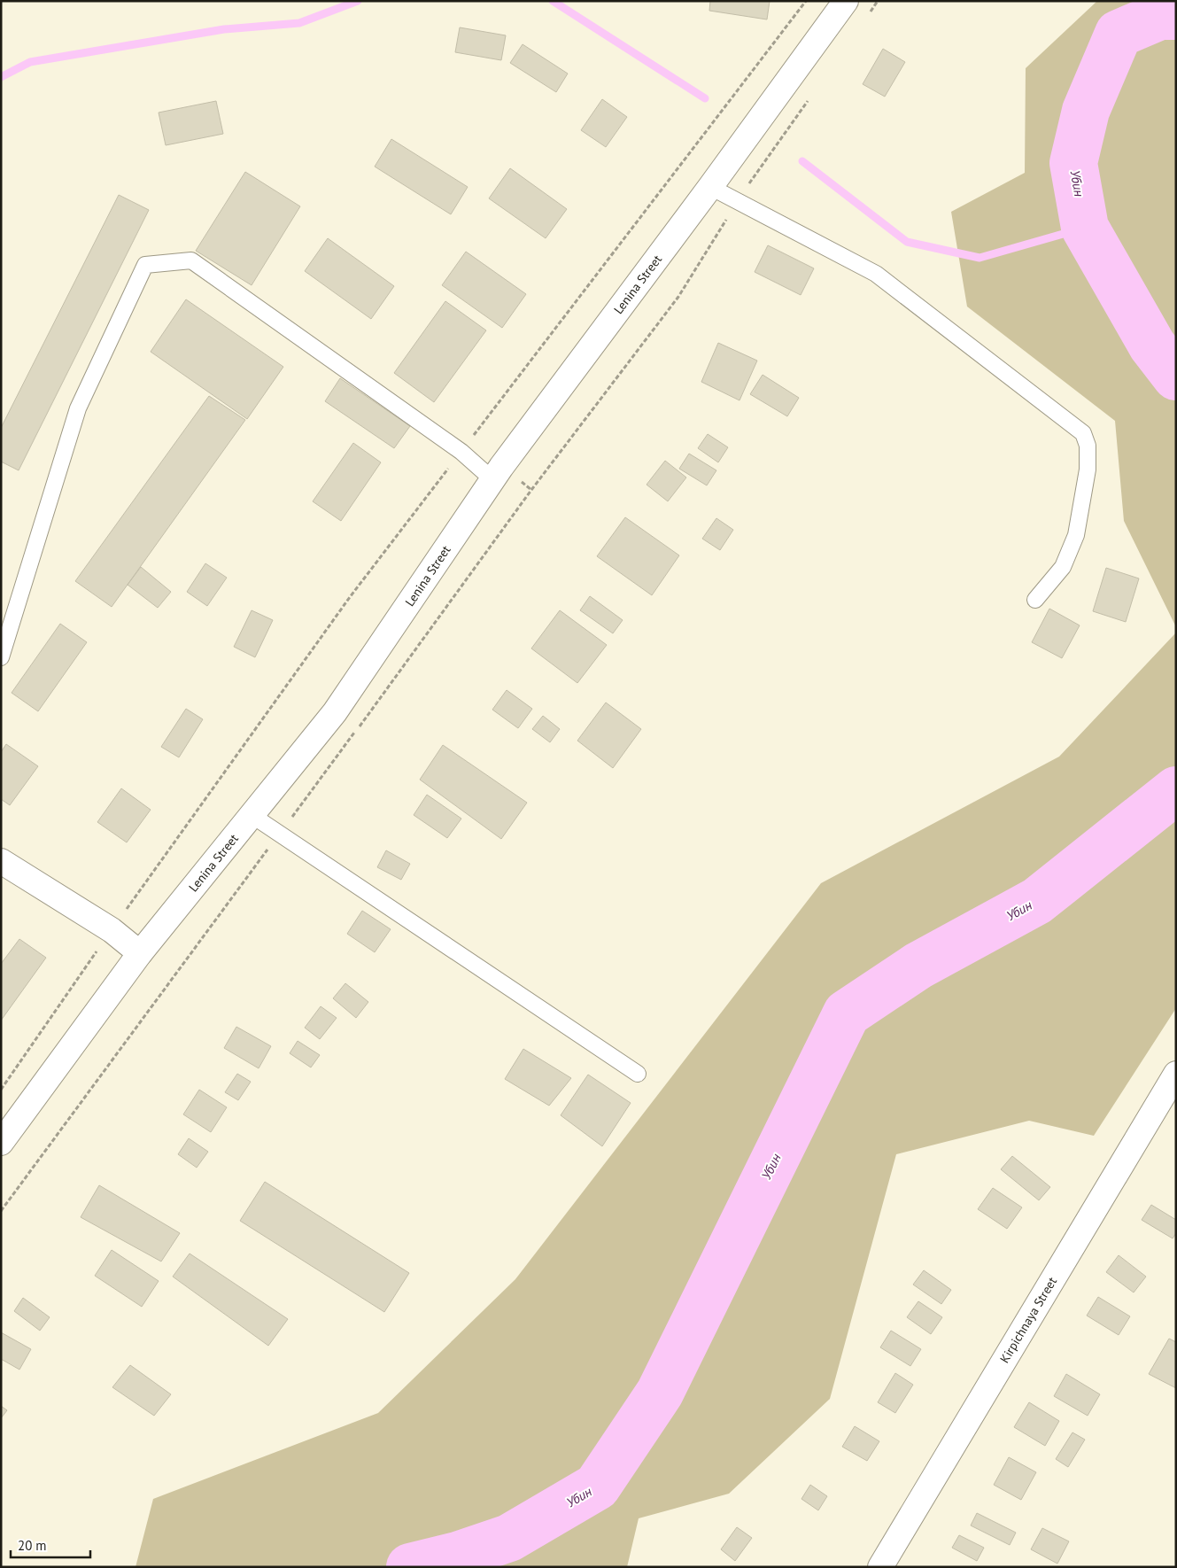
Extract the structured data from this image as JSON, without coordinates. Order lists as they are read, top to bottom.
{
  "streets": {
    "street": ["Lenina Street", "Kirpichnaya Street"]
  },
  "water": ["Убин"],
  "scale_bar": "20 m"
}
